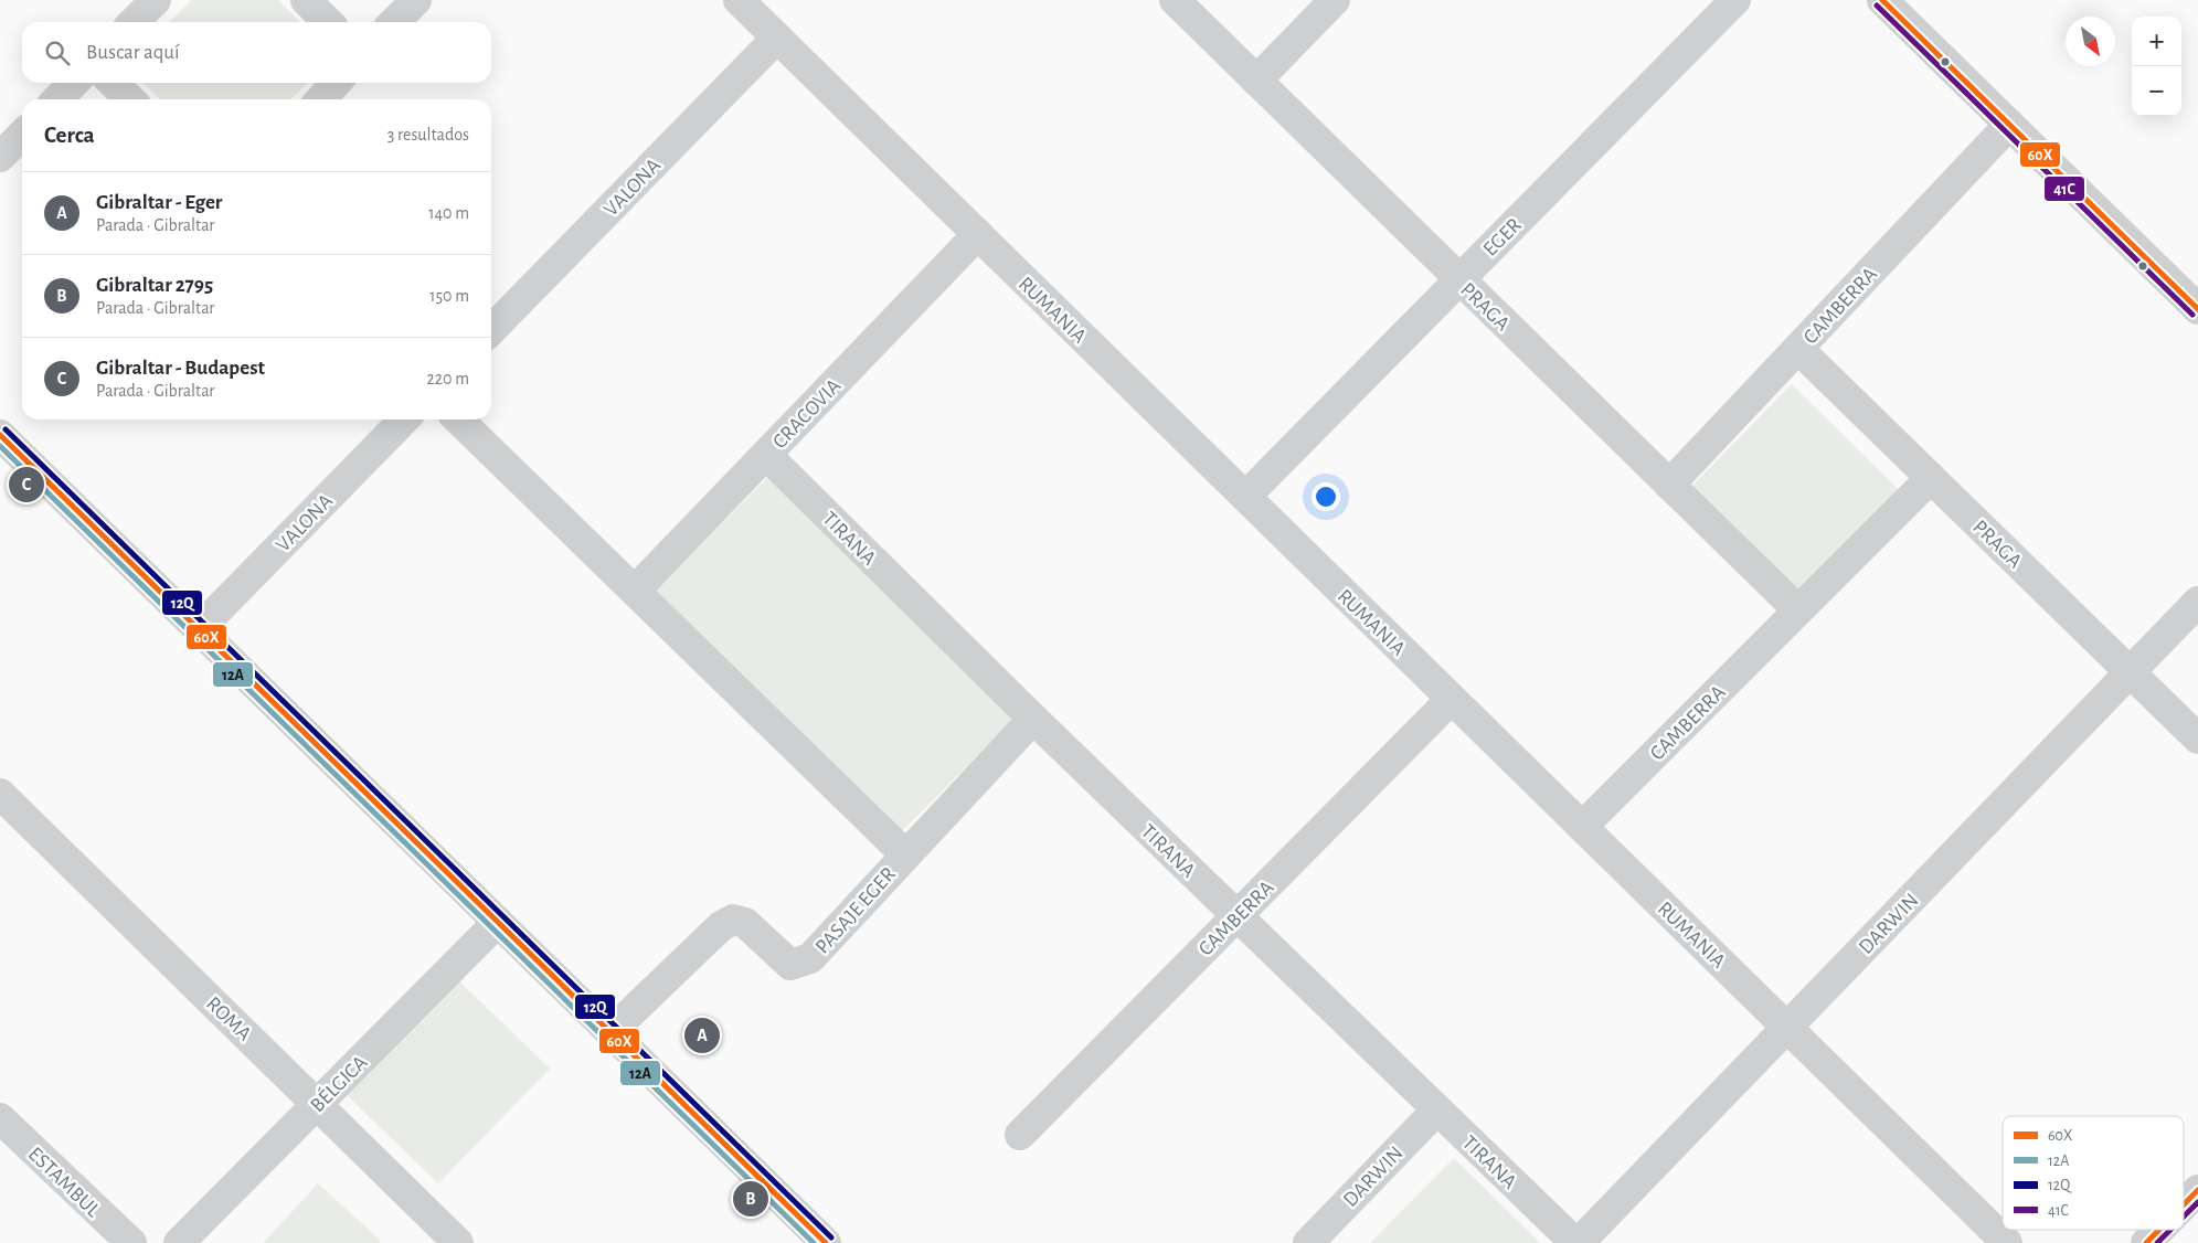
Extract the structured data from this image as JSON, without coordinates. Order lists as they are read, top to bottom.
{
  "streets": {
    "street": [
      "VALONA",
      "EGER",
      "CAMBERRA",
      "PRAGA",
      "RUMANIA",
      "CRACOVIA",
      "TIRANA",
      "PASAJE EGER",
      "DARWIN",
      "ROMA",
      "BÉLGICA",
      "ESTAMBUL"
    ]
  },
  "crossings": [
    ["VALONA", "RUMANIA"],
    ["EGER", "PRAGA"],
    ["EGER", "RUMANIA"],
    ["CAMBERRA", "PRAGA"],
    ["CAMBERRA", "RUMANIA"],
    ["CAMBERRA", "TIRANA"],
    ["PRAGA", "DARWIN"],
    ["RUMANIA", "CRACOVIA"],
    ["RUMANIA", "DARWIN"],
    ["CRACOVIA", "TIRANA"],
    ["TIRANA", "PASAJE EGER"],
    ["TIRANA", "DARWIN"],
    ["ROMA", "BÉLGICA"]
  ],
  "lines": [
    "transit line 60X",
    "transit line 41C",
    "transit line 12Q",
    "transit line 12A"
  ],
  "legend": [
    "60X",
    "12A",
    "12Q",
    "41C"
  ],
  "north": "bottom right",
  "page": {
    "map_buttons": ["+", "−"],
    "search": "Buscar aquí",
    "heading": ["Cerca", "3 resultados"],
    "list": [
      {
        "mark": "A",
        "name": "Gibraltar - Eger",
        "note": "Parada · Gibraltar",
        "value": "140 m"
      },
      {
        "mark": "B",
        "name": "Gibraltar 2795",
        "note": "Parada · Gibraltar",
        "value": "150 m"
      },
      {
        "mark": "C",
        "name": "Gibraltar - Budapest",
        "note": "Parada · Gibraltar",
        "value": "220 m"
      }
    ],
    "pins": ["C", "A", "B"]
  }
}
